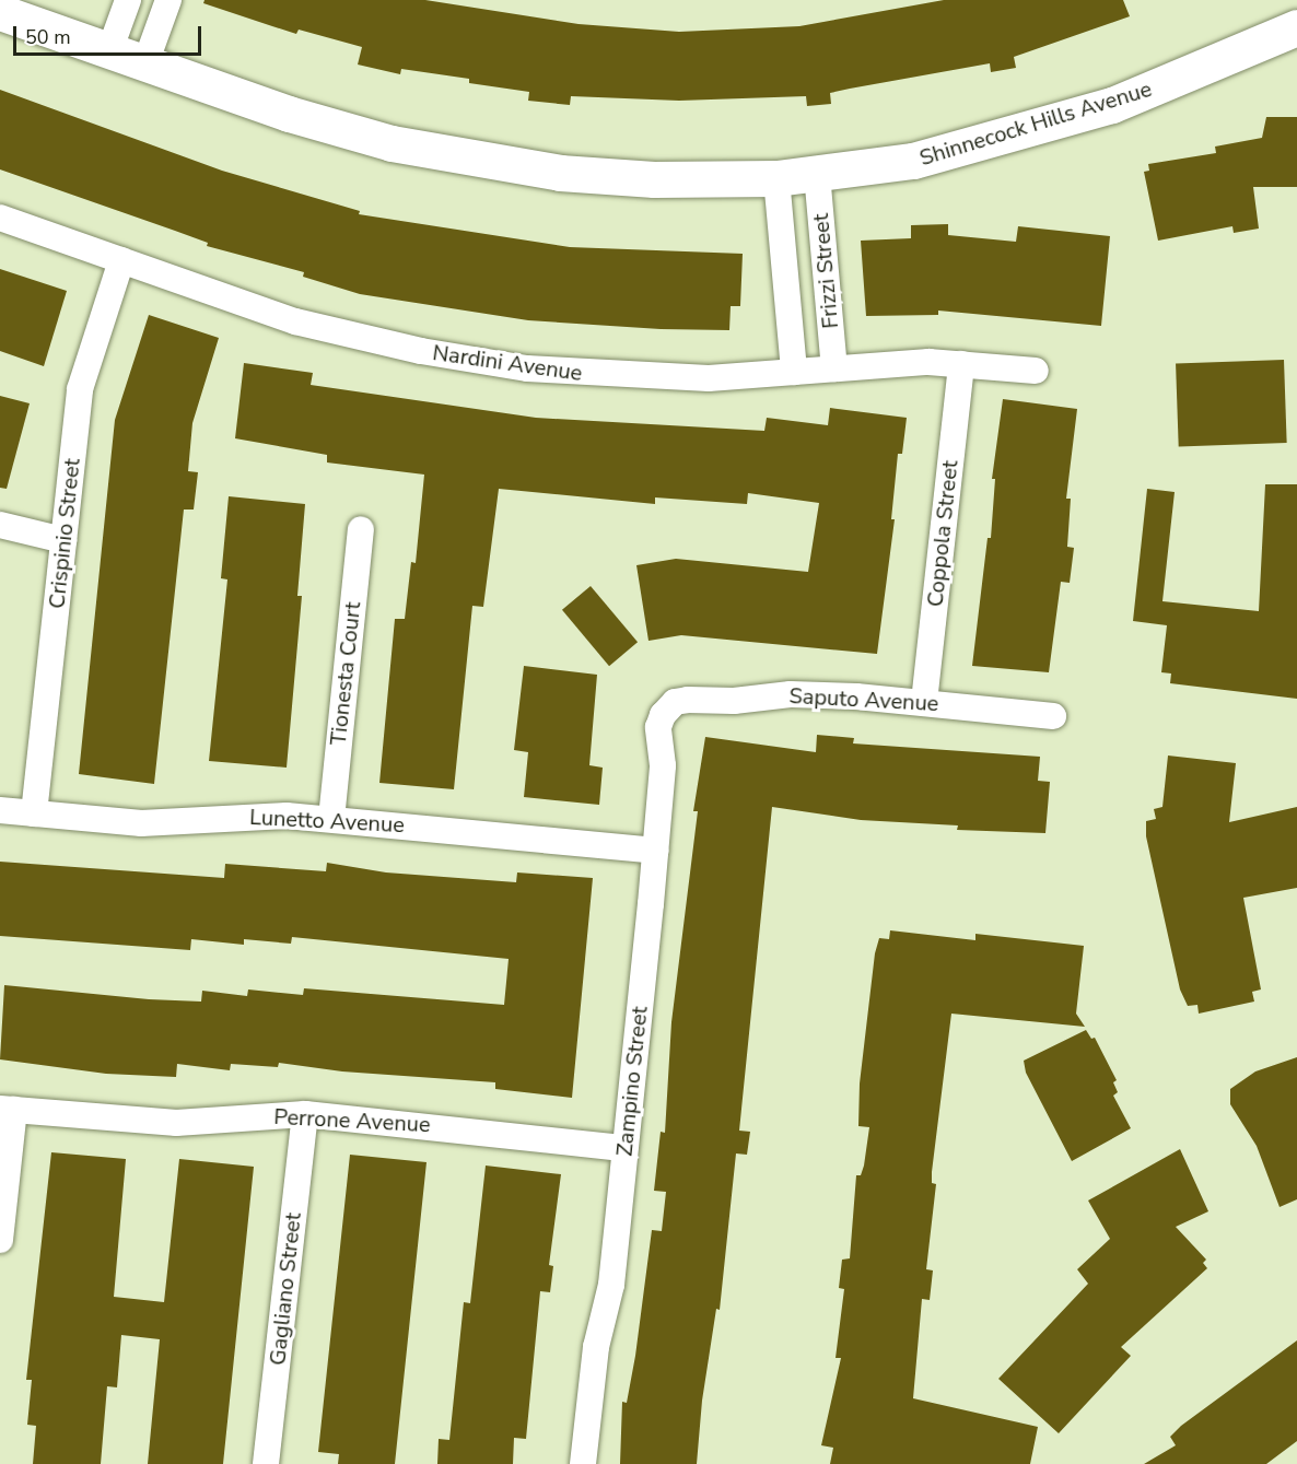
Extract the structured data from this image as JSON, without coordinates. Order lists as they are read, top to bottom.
{
  "streets": {
    "street": [
      "Shinnecock Hills Avenue",
      "Frizzi Street",
      "Nardini Avenue",
      "Crispinio Street",
      "Coppola Street",
      "Tionesta Court",
      "Saputo Avenue",
      "Lunetto Avenue",
      "Zampino Street",
      "Perrone Avenue",
      "Gagliano Street"
    ]
  },
  "crossings": [
    ["Shinnecock Hills Avenue", "Frizzi Street"],
    ["Frizzi Street", "Nardini Avenue"],
    ["Nardini Avenue", "Crispinio Street"],
    ["Nardini Avenue", "Coppola Street"],
    ["Crispinio Street", "Lunetto Avenue"],
    ["Coppola Street", "Saputo Avenue"],
    ["Tionesta Court", "Lunetto Avenue"],
    ["Saputo Avenue", "Zampino Street"],
    ["Lunetto Avenue", "Zampino Street"],
    ["Zampino Street", "Perrone Avenue"],
    ["Perrone Avenue", "Gagliano Street"]
  ],
  "scale_bar": "50 m"
}
